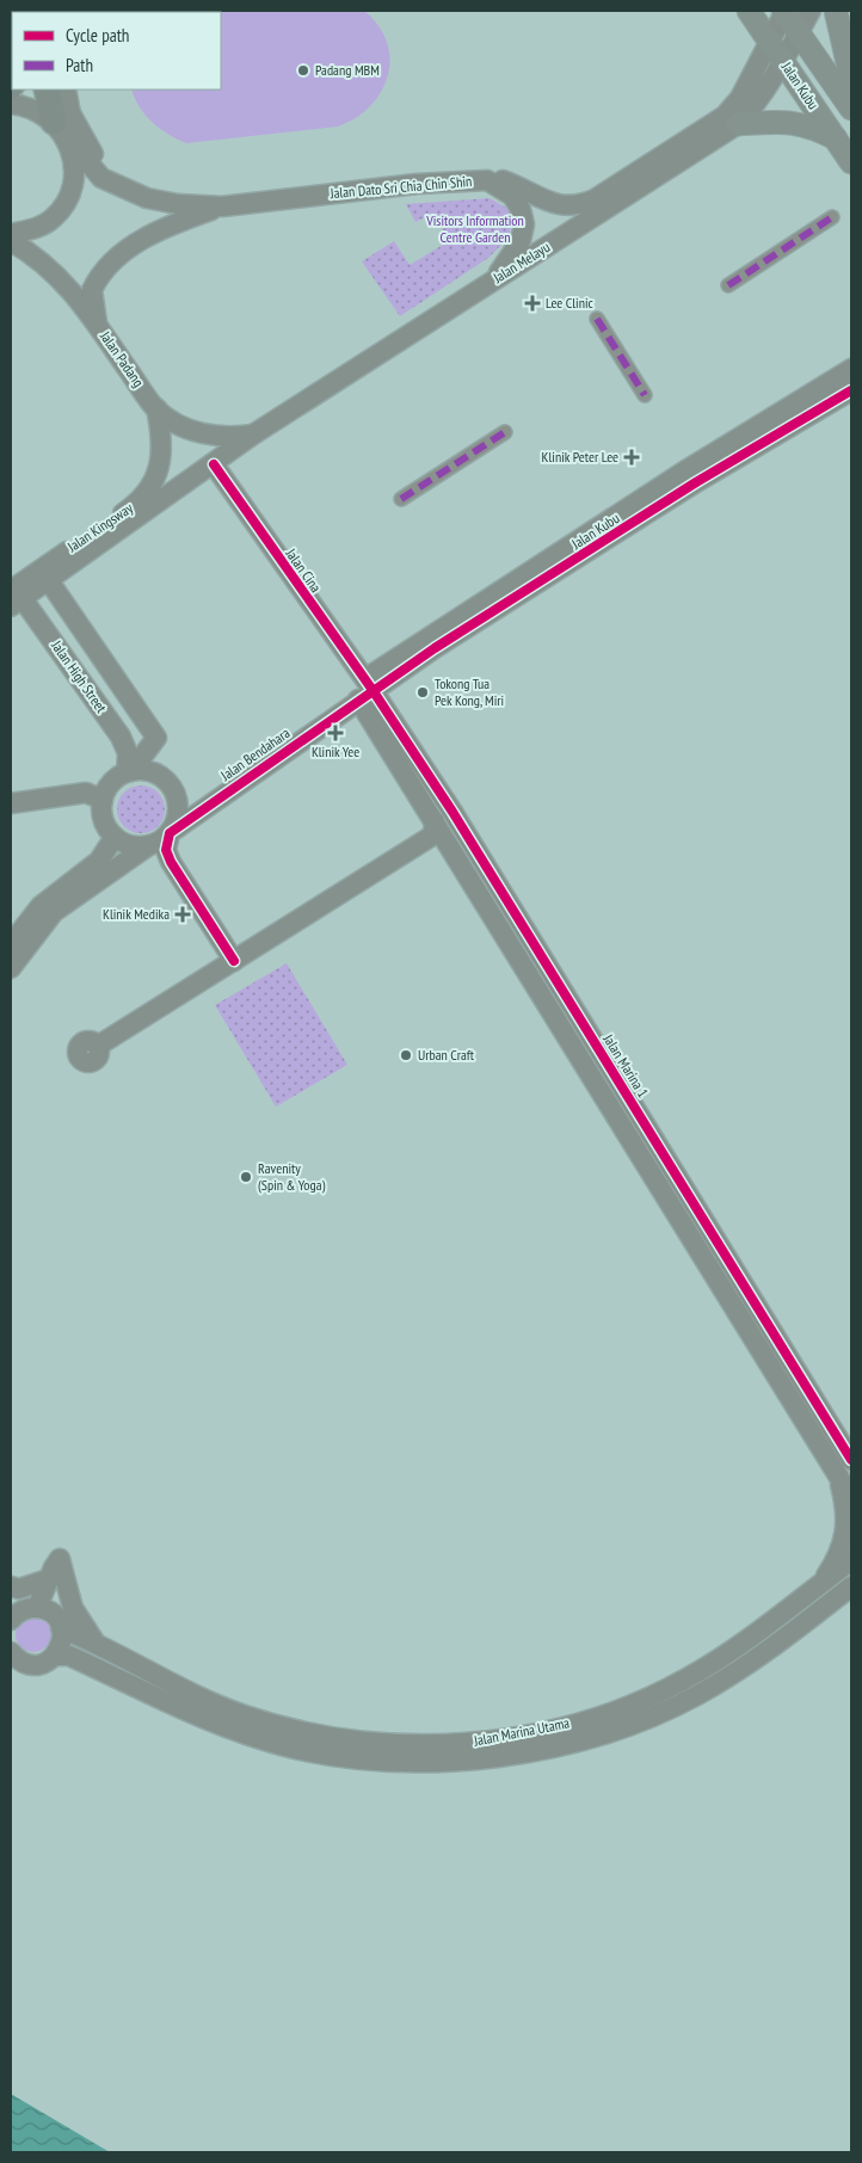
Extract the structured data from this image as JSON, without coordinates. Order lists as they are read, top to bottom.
{
  "streets": {
    "main road": ["Jalan Kubu"],
    "street": [
      "Jalan Dato Sri Chia Chin Shin",
      "Jalan Melayu",
      "Jalan Padang",
      "Jalan Kingsway",
      "Jalan Cina",
      "Jalan High Street",
      "Jalan Bendahara",
      "Jalan Marina 1",
      "Jalan Marina Utama"
    ]
  },
  "crossings": [
    ["Jalan Kubu", "Jalan Melayu"],
    ["Jalan Kubu", "Jalan Cina"],
    ["Jalan Kubu", "Jalan Bendahara"],
    ["Jalan Kubu", "Jalan Marina 1"],
    ["Jalan Dato Sri Chia Chin Shin", "Jalan Melayu"],
    ["Jalan Dato Sri Chia Chin Shin", "Jalan Padang"],
    ["Jalan Melayu", "Jalan Padang"],
    ["Jalan Melayu", "Jalan Kingsway"],
    ["Jalan Melayu", "Jalan Cina"],
    ["Jalan Padang", "Jalan Kingsway"],
    ["Jalan Kingsway", "Jalan Cina"],
    ["Jalan Kingsway", "Jalan High Street"],
    ["Jalan Cina", "Jalan Bendahara"],
    ["Jalan Cina", "Jalan Marina 1"],
    ["Jalan High Street", "Jalan Bendahara"],
    ["Jalan Bendahara", "Jalan Marina 1"]
  ],
  "parks": ["Visitors Information Centre Garden"],
  "places": {
    "other": [
      "Padang MBM",
      "Tokong Tua Pek Kong, Miri",
      "Urban Craft",
      "Ravenity (Spin & Yoga)"
    ],
    "health": [
      "Lee Clinic",
      "Klinik Peter Lee",
      "Klinik Yee",
      "Klinik Medika"
    ]
  },
  "legend": ["Cycle path", "Path"]
}
